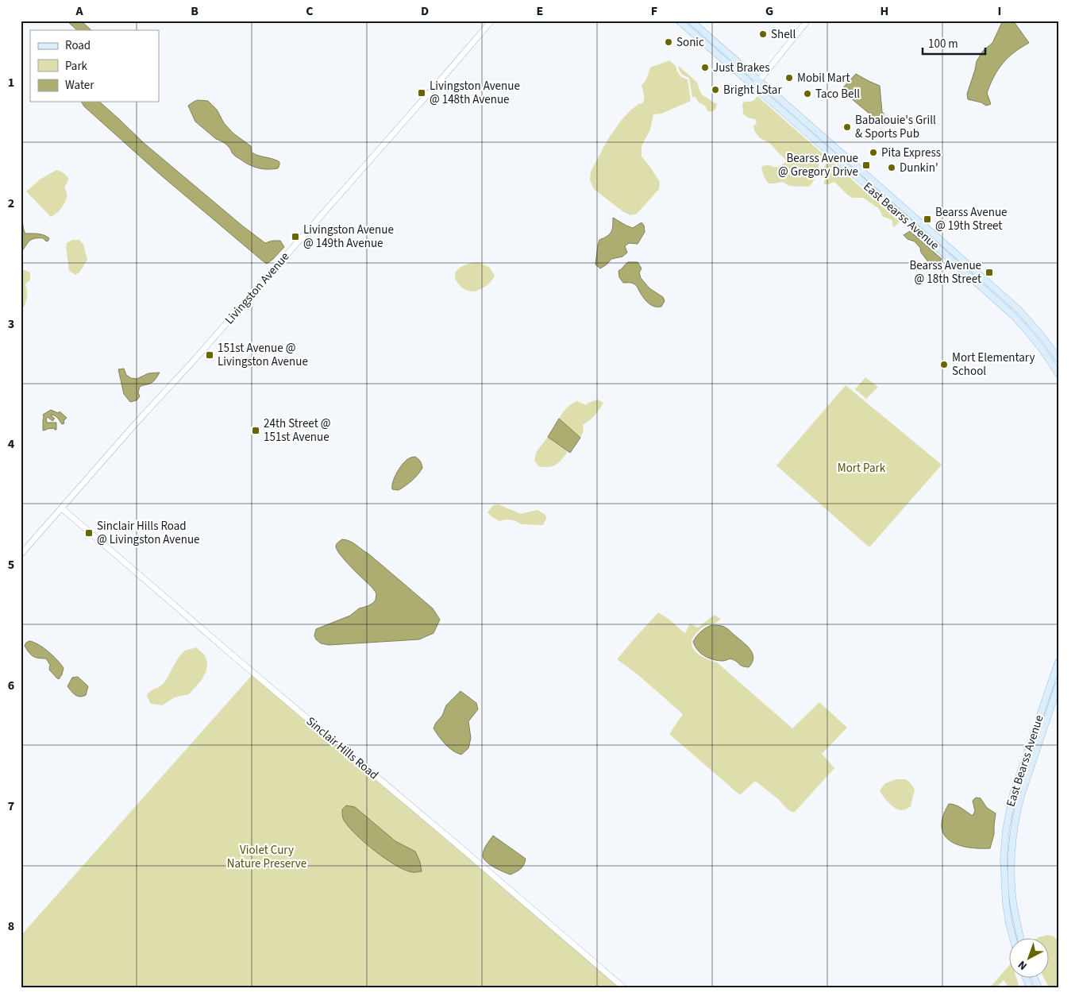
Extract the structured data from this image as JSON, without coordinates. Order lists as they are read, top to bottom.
{
  "streets": {
    "main road": ["East Bearss Avenue"],
    "street": ["Livingston Avenue", "Sinclair Hills Road"]
  },
  "crossings": [
    ["Livingston Avenue", "Sinclair Hills Road"]
  ],
  "parks": ["Mort Park", "Violet Cury Nature Preserve"],
  "places": {
    "other": [
      "Shell",
      "Sonic",
      "Just Brakes",
      "Mobil Mart",
      "Bright LStar",
      "Taco Bell",
      "Babalouie's Grill & Sports Pub",
      "Pita Express",
      "Dunkin'",
      "Mort Elementary School"
    ],
    "transit": [
      "Livingston Avenue @ 148th Avenue",
      "Bearss Avenue @ Gregory Drive",
      "Bearss Avenue @ 19th Street",
      "Livingston Avenue @ 149th Avenue",
      "Bearss Avenue @ 18th Street",
      "151st Avenue @ Livingston Avenue",
      "24th Street @ 151st Avenue",
      "Sinclair Hills Road @ Livingston Avenue"
    ]
  },
  "legend": ["Road", "Park", "Water"],
  "scale_bar": "100 m",
  "north": "bottom left",
  "grid": {
    "columns": [
      "A",
      "B",
      "C",
      "D",
      "E",
      "F",
      "G",
      "H",
      "I"
    ],
    "rows": [
      "1",
      "2",
      "3",
      "4",
      "5",
      "6",
      "7",
      "8"
    ]
  }
}
